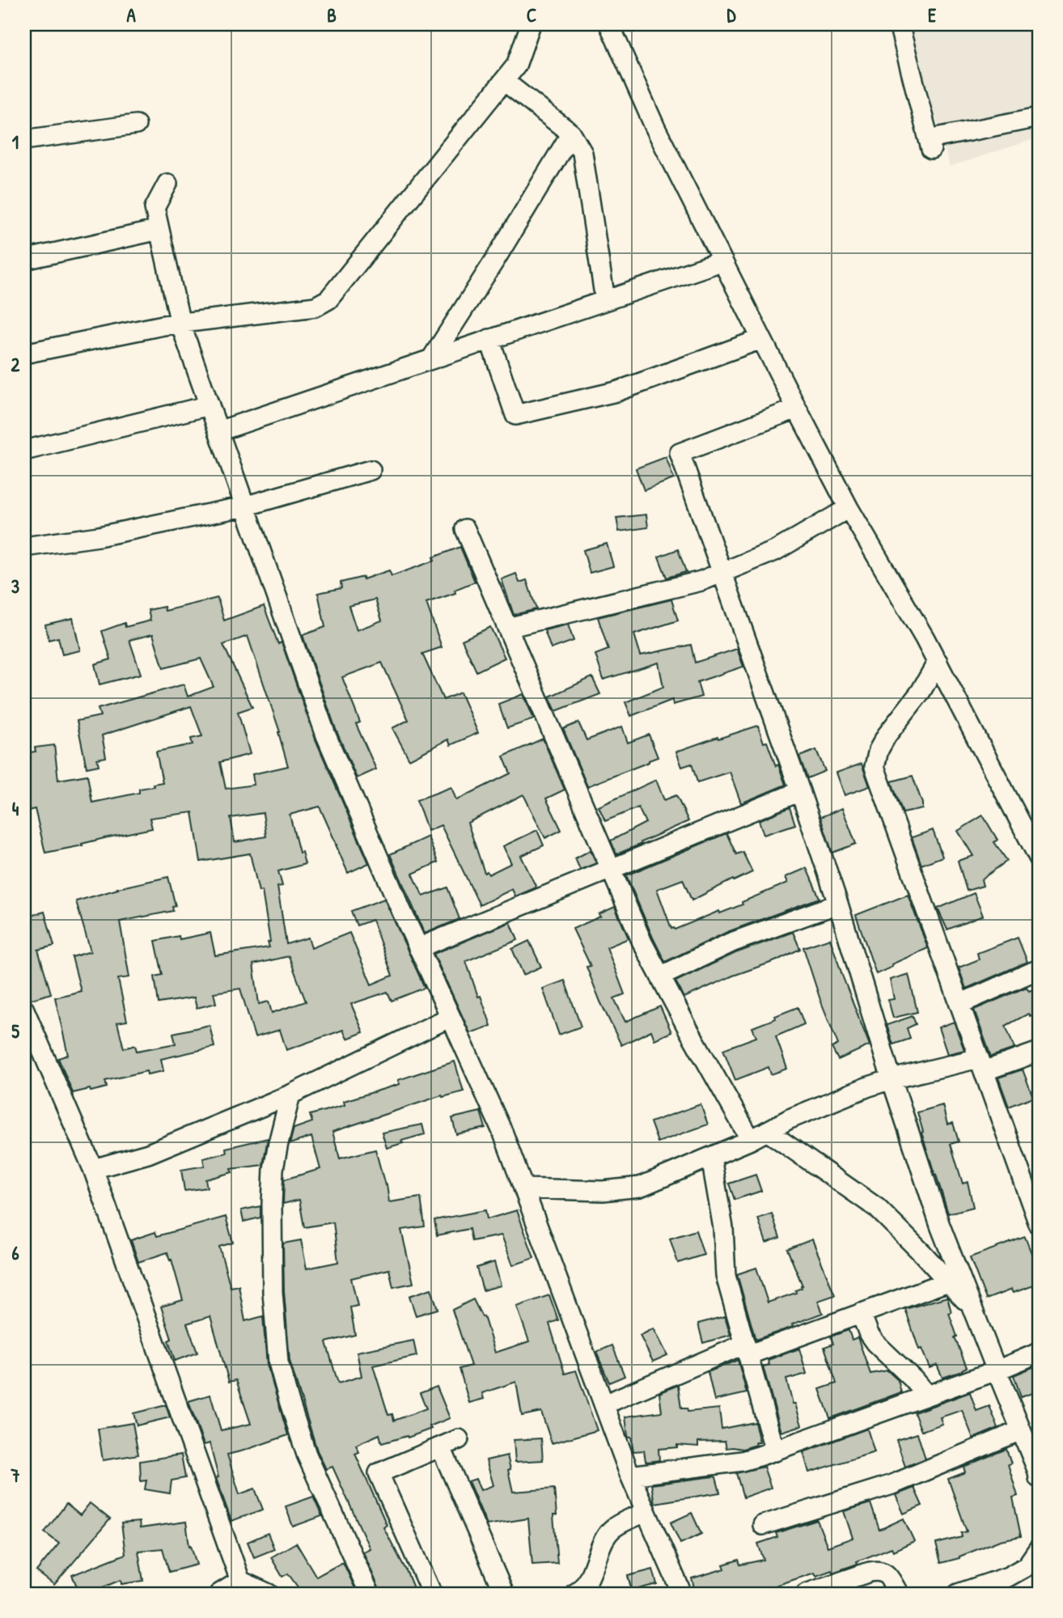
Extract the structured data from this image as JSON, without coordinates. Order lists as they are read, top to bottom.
{
  "grid": {
    "columns": [
      "A",
      "B",
      "C",
      "D",
      "E"
    ],
    "rows": [
      "1",
      "2",
      "3",
      "4",
      "5",
      "6",
      "7"
    ]
  }
}
